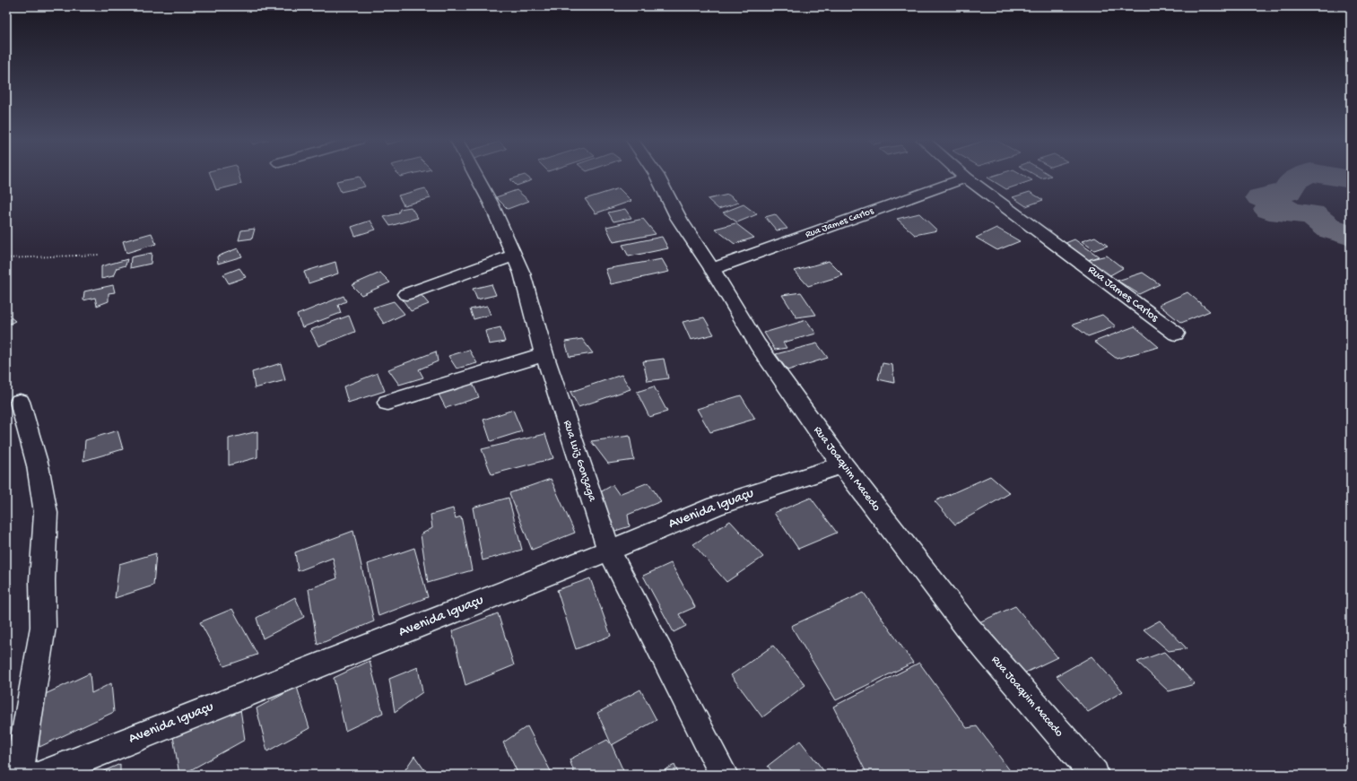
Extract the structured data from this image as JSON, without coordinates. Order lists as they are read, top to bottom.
{
  "streets": {
    "street": [
      "Rua James Carlos",
      "Rua Luiz Gonzaga",
      "Rua Joaquim Macedo",
      "Avenida Iguaçu"
    ]
  },
  "crossings": [
    ["Rua James Carlos", "Rua Joaquim Macedo"],
    ["Rua Luiz Gonzaga", "Avenida Iguaçu"],
    ["Rua Joaquim Macedo", "Avenida Iguaçu"]
  ]
}
